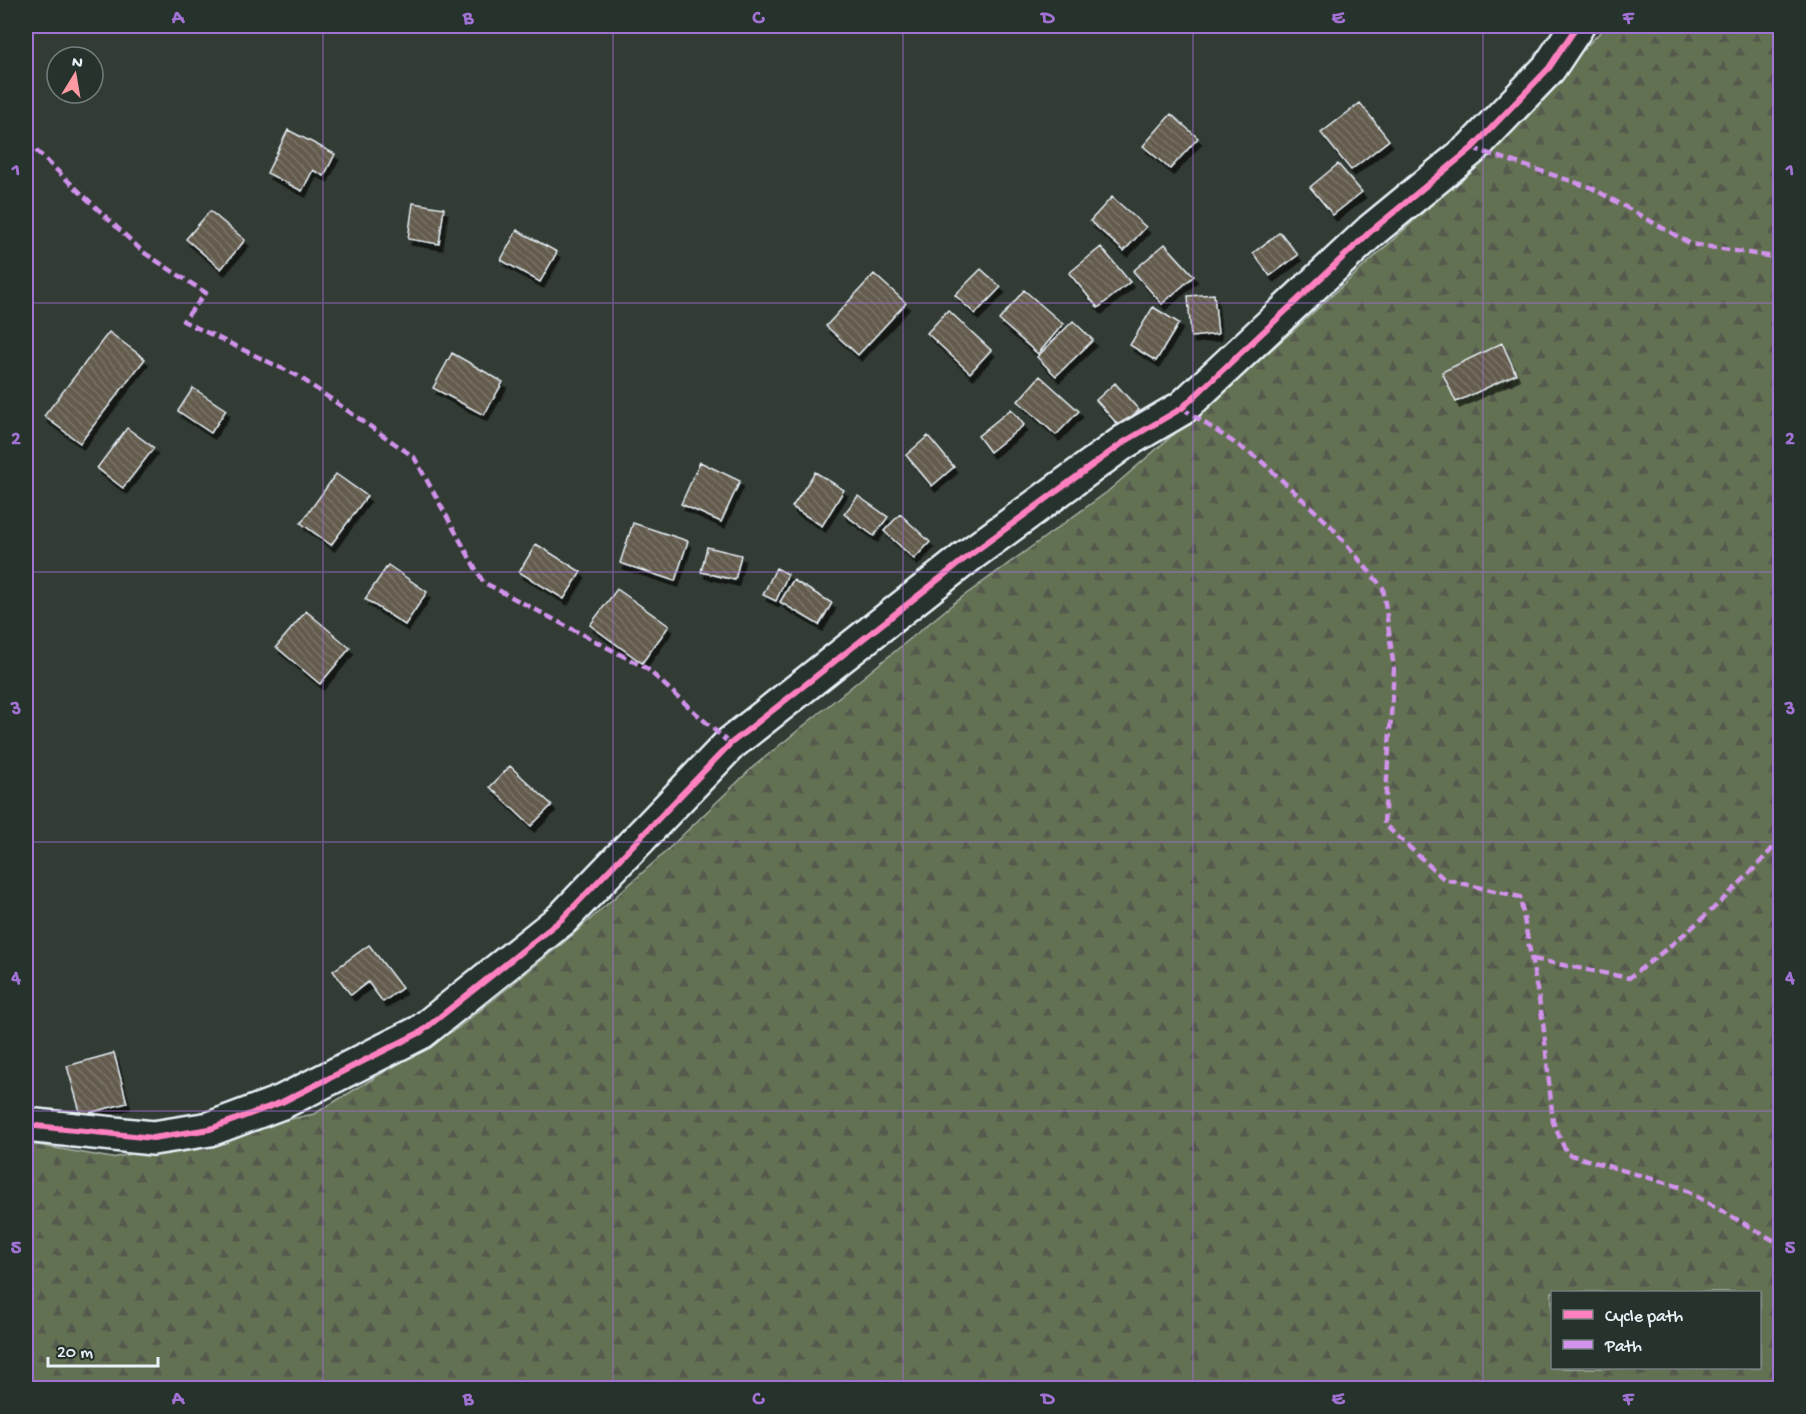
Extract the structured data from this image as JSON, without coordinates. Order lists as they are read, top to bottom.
{
  "legend": ["Cycle path", "Path"],
  "scale_bar": "20 m",
  "north": "top",
  "grid": {
    "columns": [
      "A",
      "B",
      "C",
      "D",
      "E",
      "F"
    ],
    "rows": [
      "1",
      "2",
      "3",
      "4",
      "5"
    ]
  }
}
